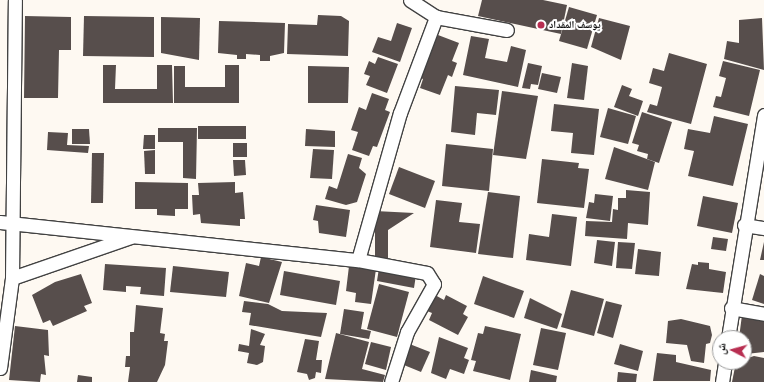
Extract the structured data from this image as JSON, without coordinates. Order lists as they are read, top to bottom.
{
  "places": ["يوسف المقداد"],
  "north": "left"
}
